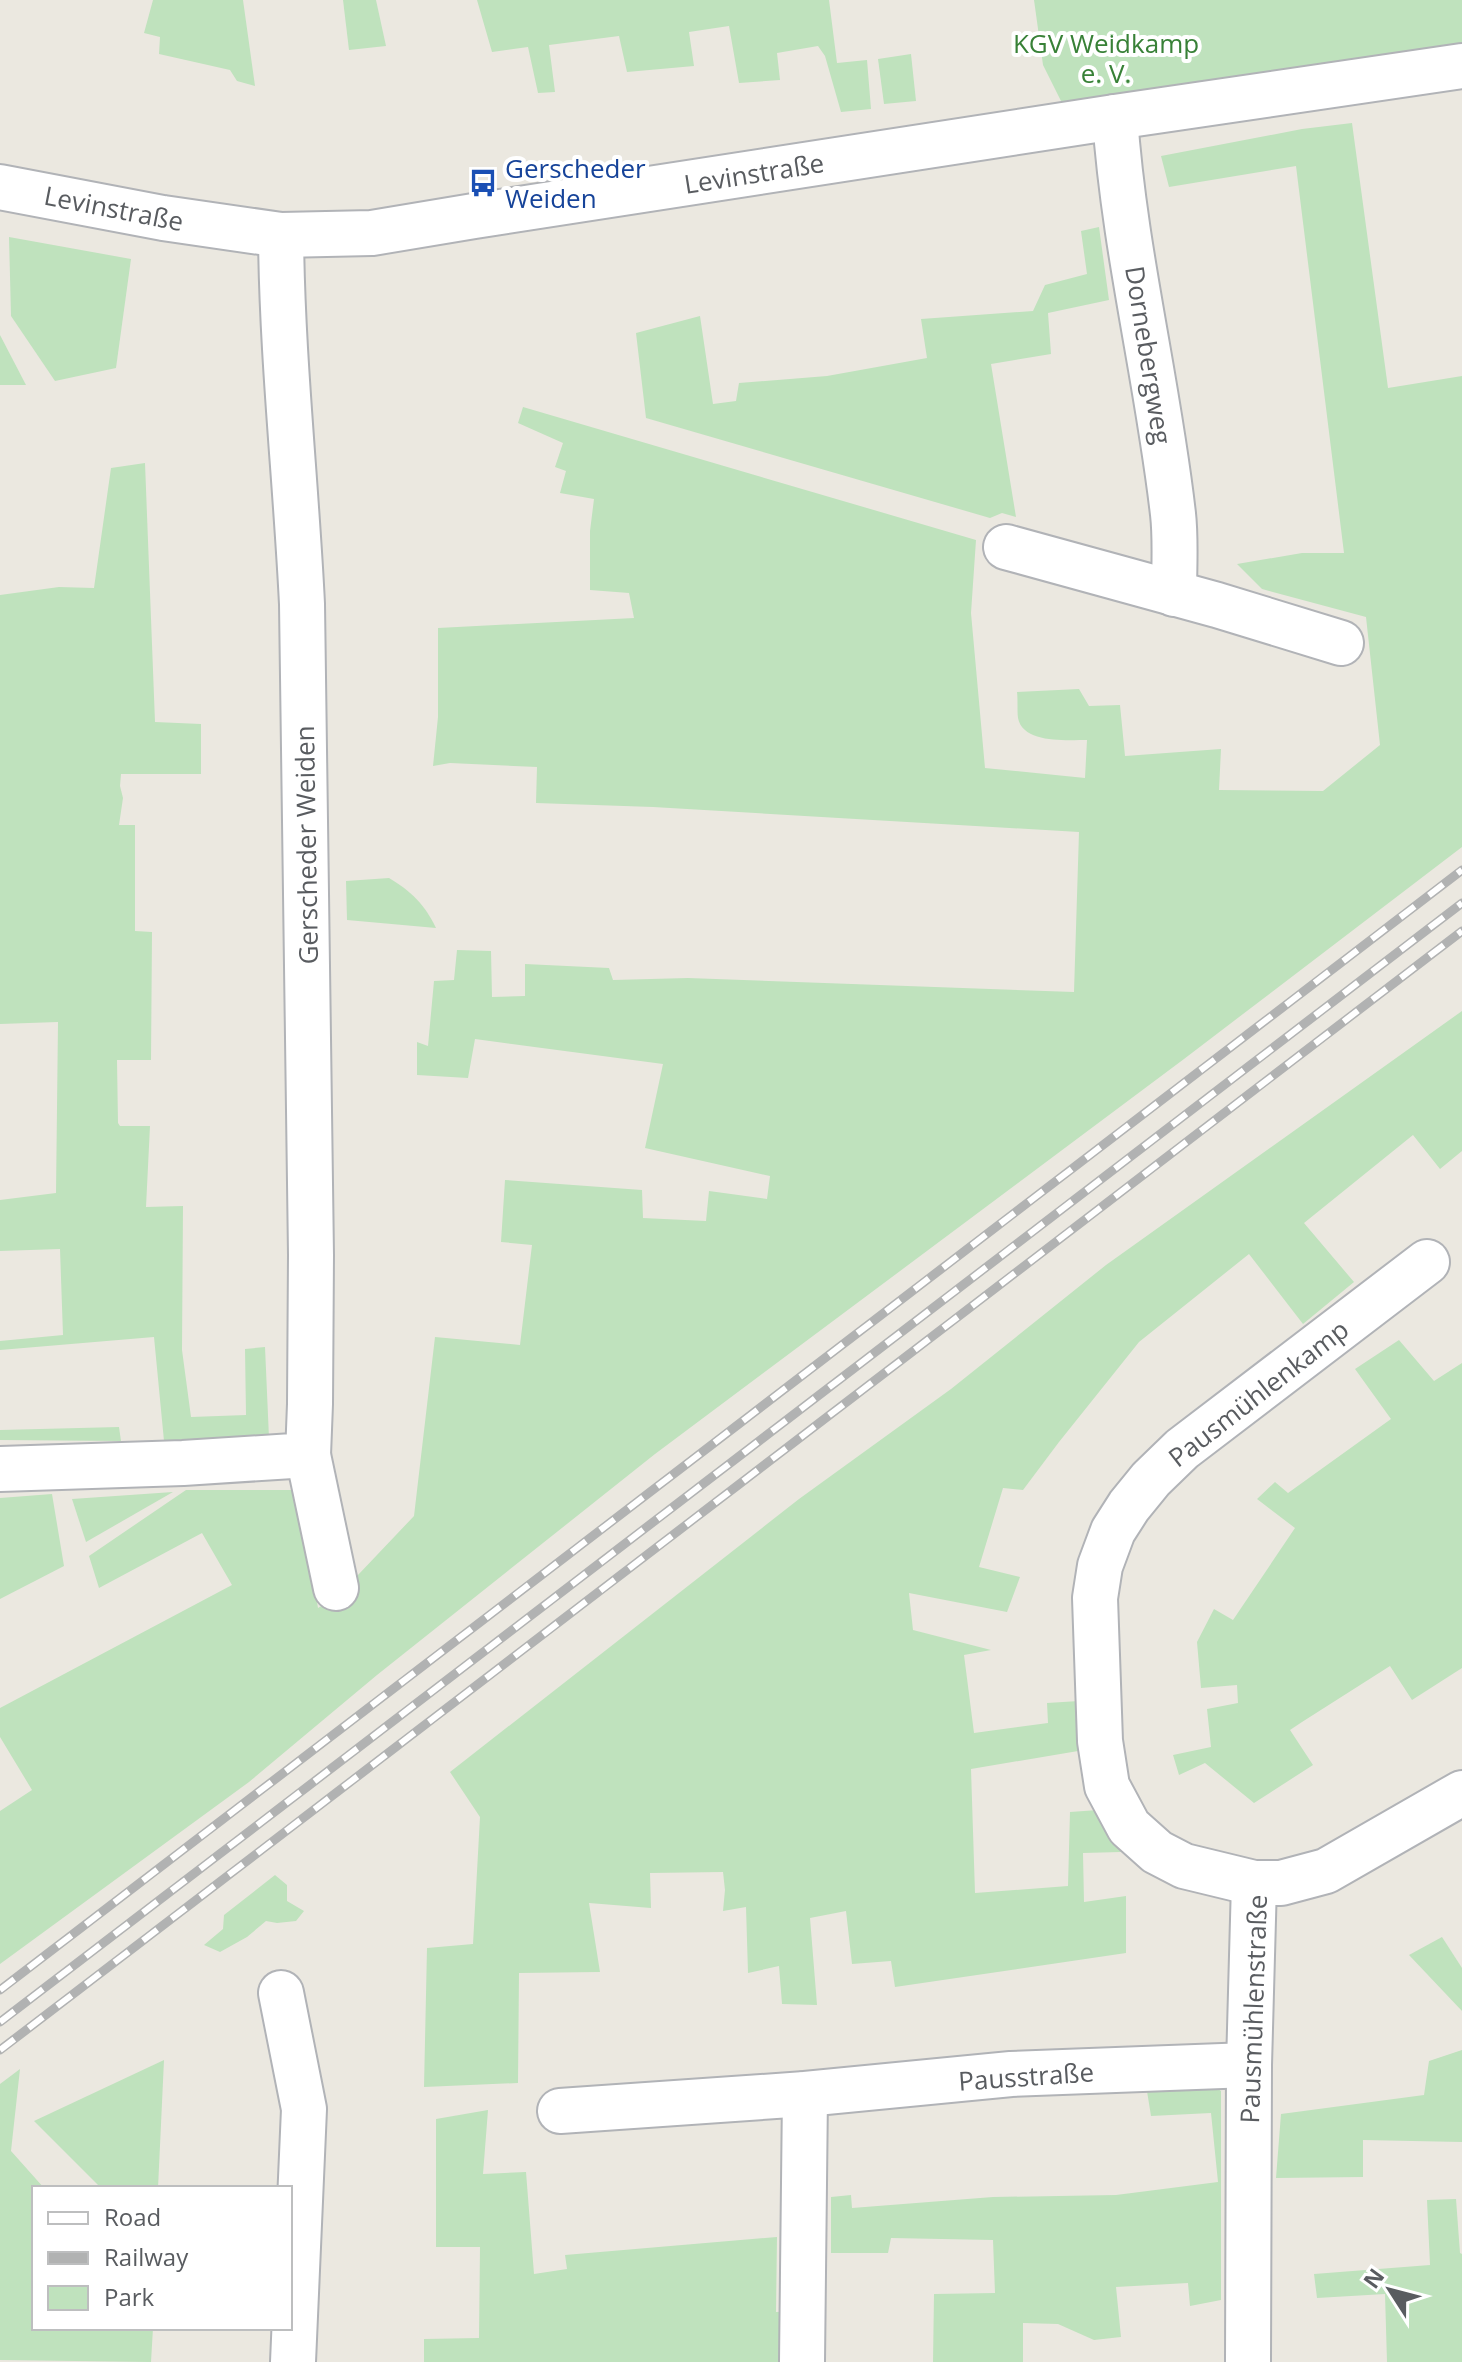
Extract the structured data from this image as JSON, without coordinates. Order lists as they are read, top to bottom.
{
  "streets": {
    "street": [
      "Levinstraße",
      "Dornebergweg",
      "Gerscheder Weiden",
      "Pausmühlenkamp",
      "Pausmühlenstraße",
      "Pausstraße"
    ]
  },
  "crossings": [
    ["Levinstraße", "Dornebergweg"],
    ["Levinstraße", "Gerscheder Weiden"],
    ["Pausmühlenkamp", "Pausmühlenstraße"],
    ["Pausmühlenstraße", "Pausstraße"]
  ],
  "parks": ["KGV Weidkamp e. V."],
  "places": {
    "bus stop": ["Gerscheder Weiden"]
  },
  "legend": ["Road", "Railway", "Park"],
  "north": "top left"
}
